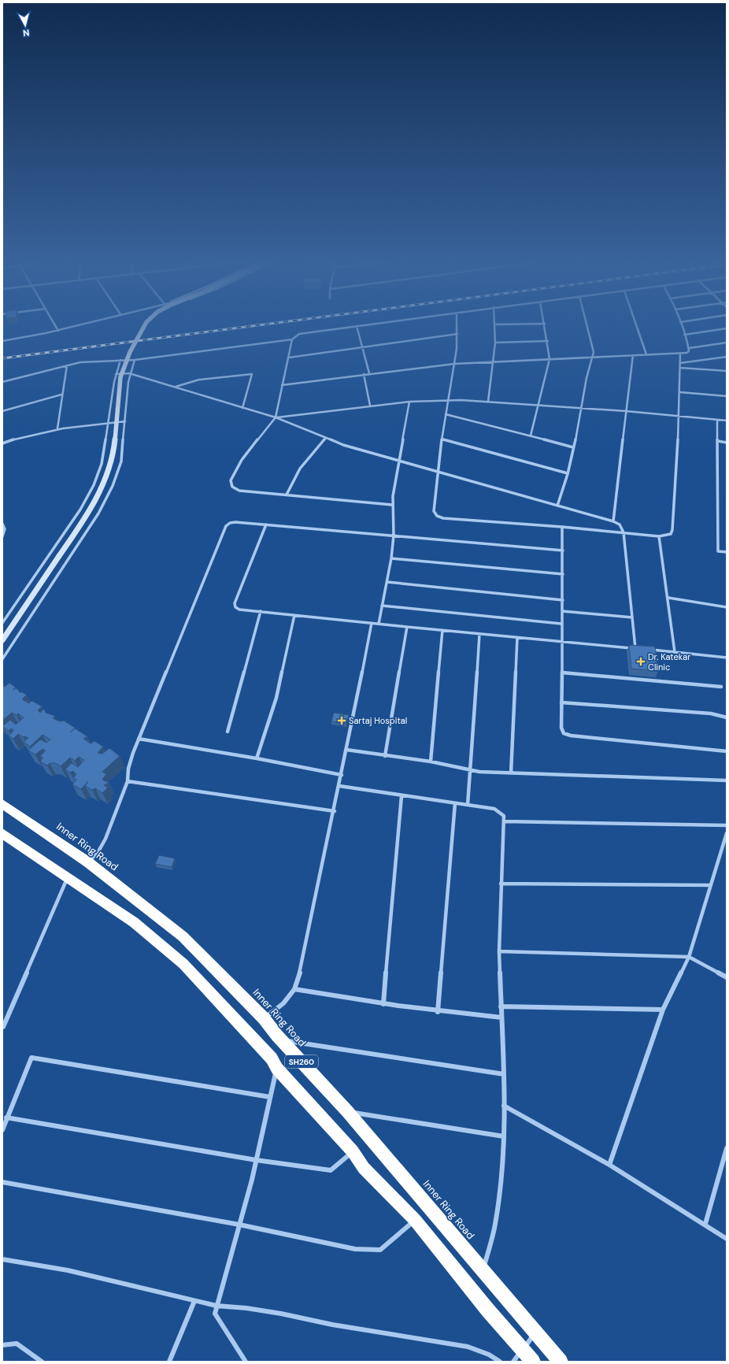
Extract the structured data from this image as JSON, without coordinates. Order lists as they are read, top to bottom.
{
  "streets": {
    "highway": ["Inner Ring Road", "SH260"]
  },
  "places": {
    "health": ["Dr. Katekar Clinic", "Sartaj Hospital"]
  },
  "north": "bottom"
}
